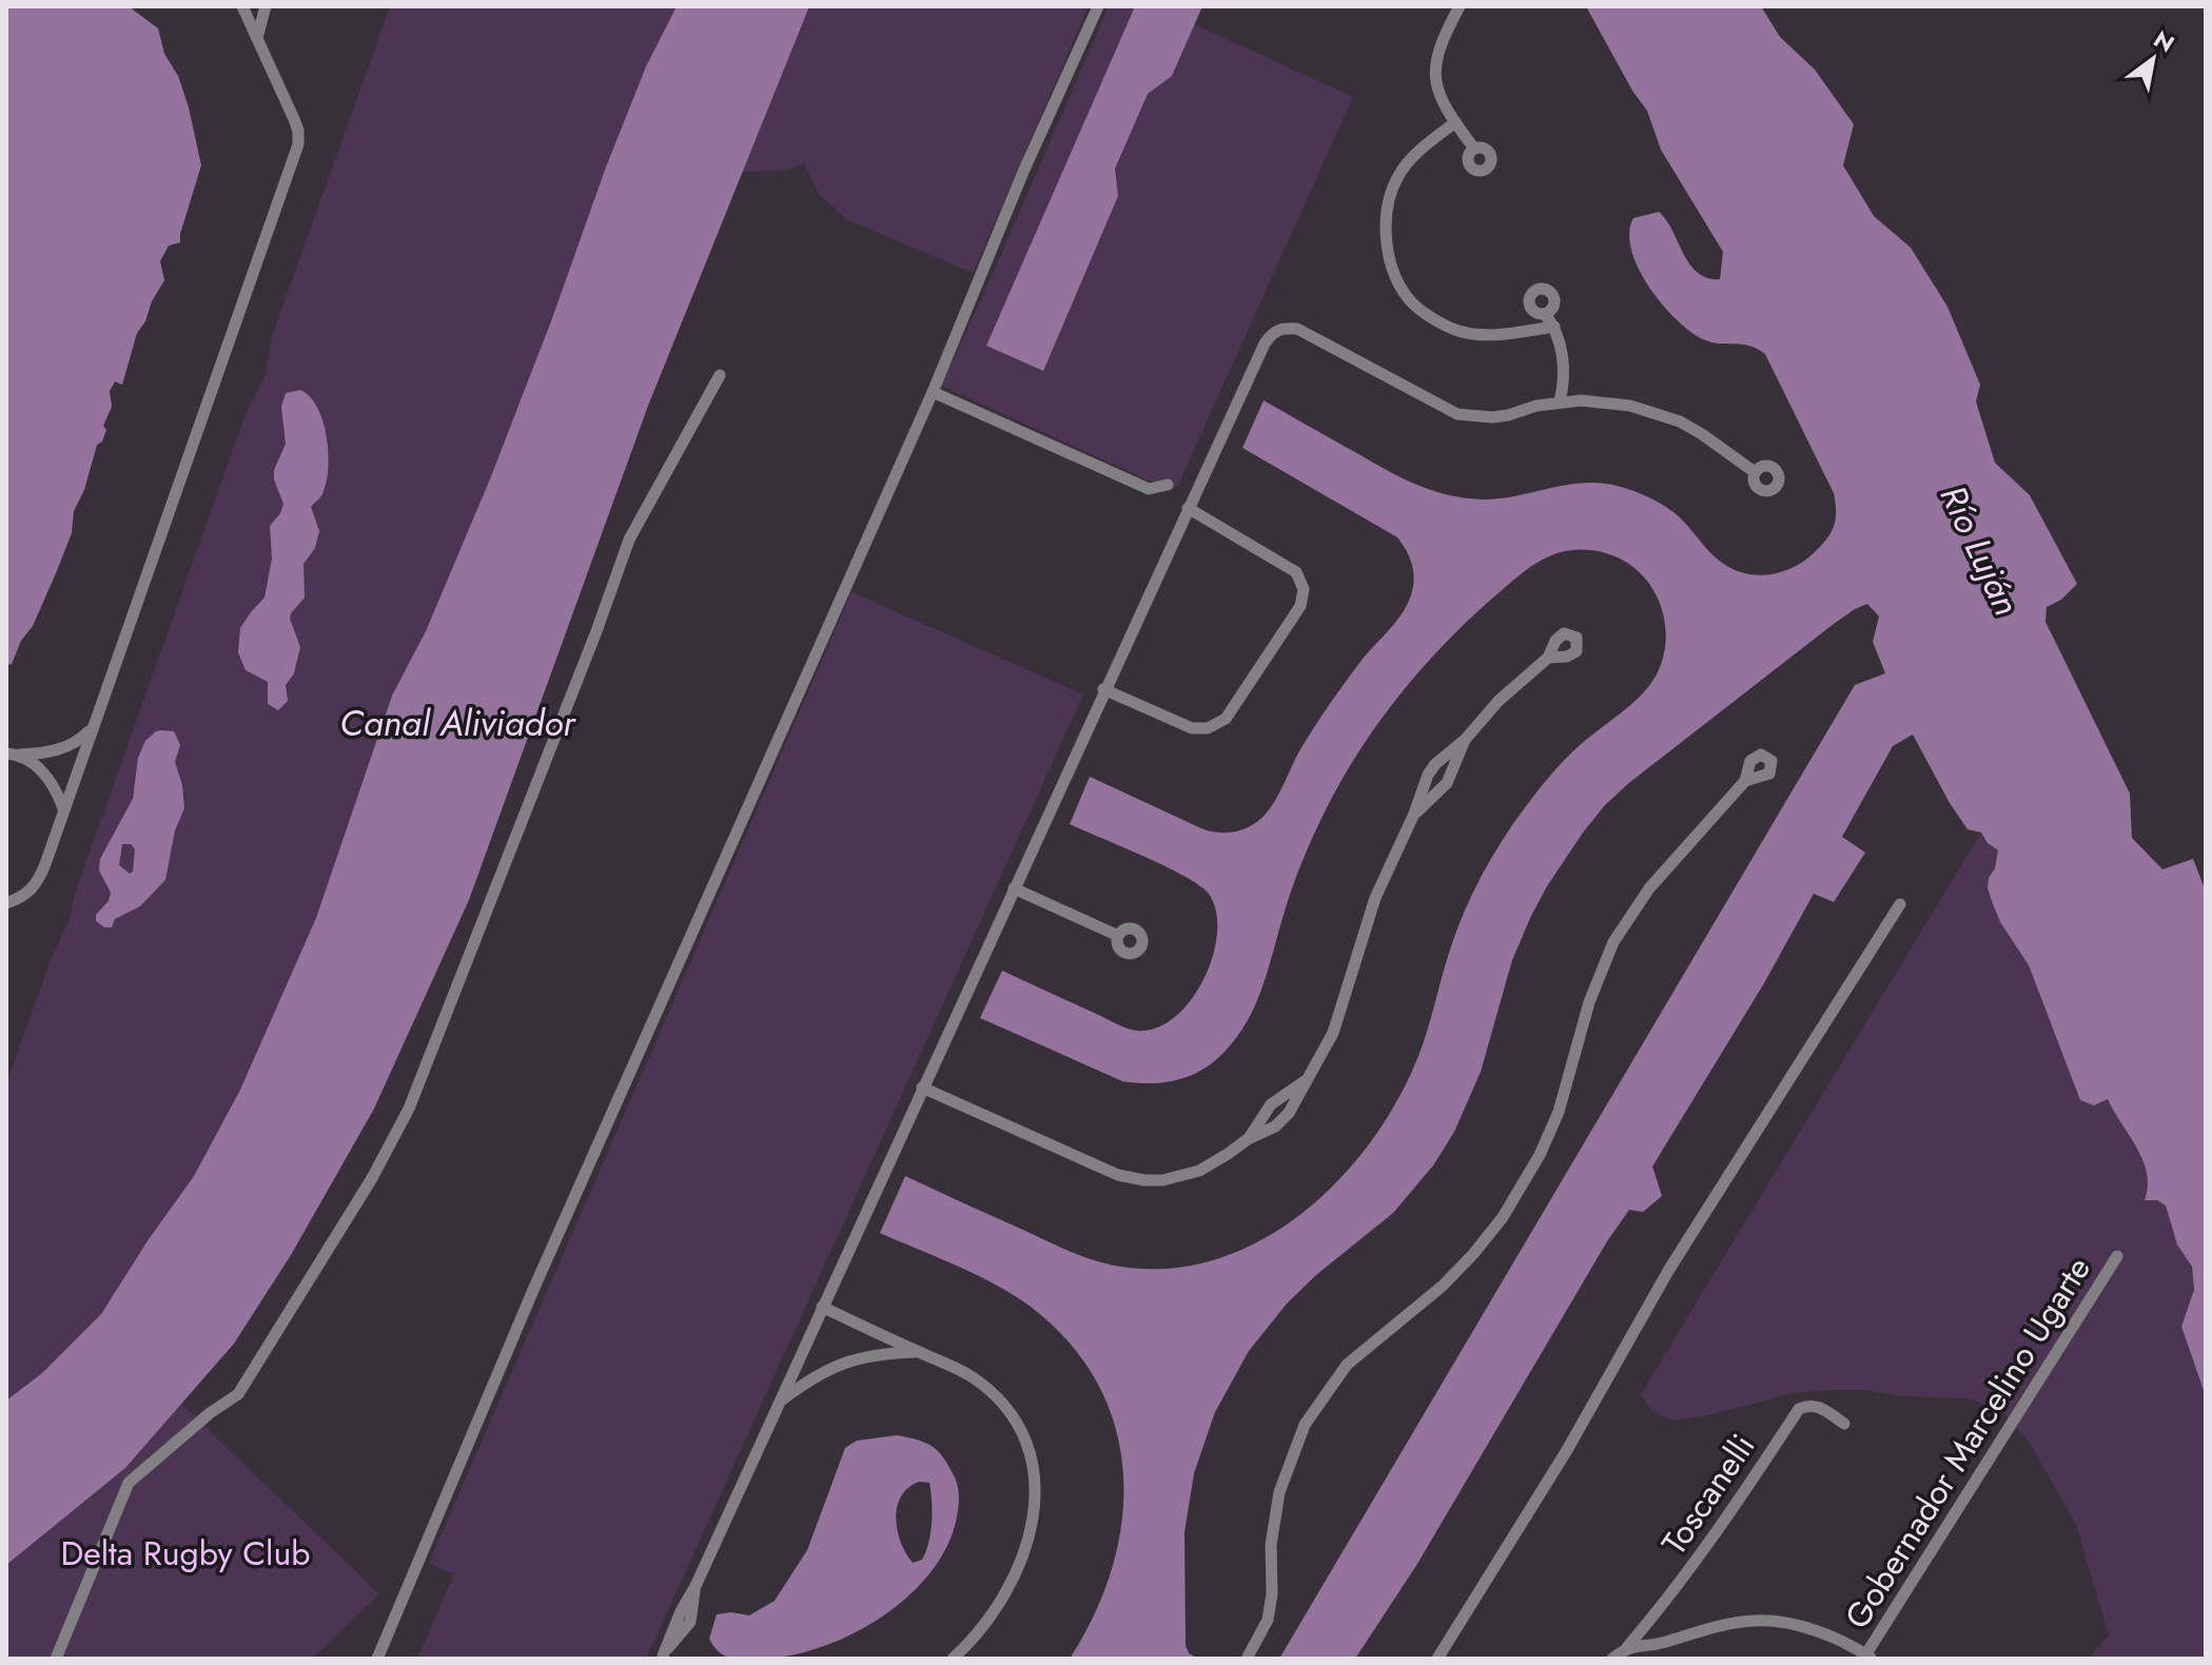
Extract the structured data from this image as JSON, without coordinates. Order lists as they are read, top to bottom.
{
  "streets": {
    "street": ["Gobernador Marcelino Ugarte", "Toscanelli"]
  },
  "water": ["Río Luján", "Canal Aliviador"],
  "parks": ["Delta Rugby Club"],
  "north": "top right"
}
